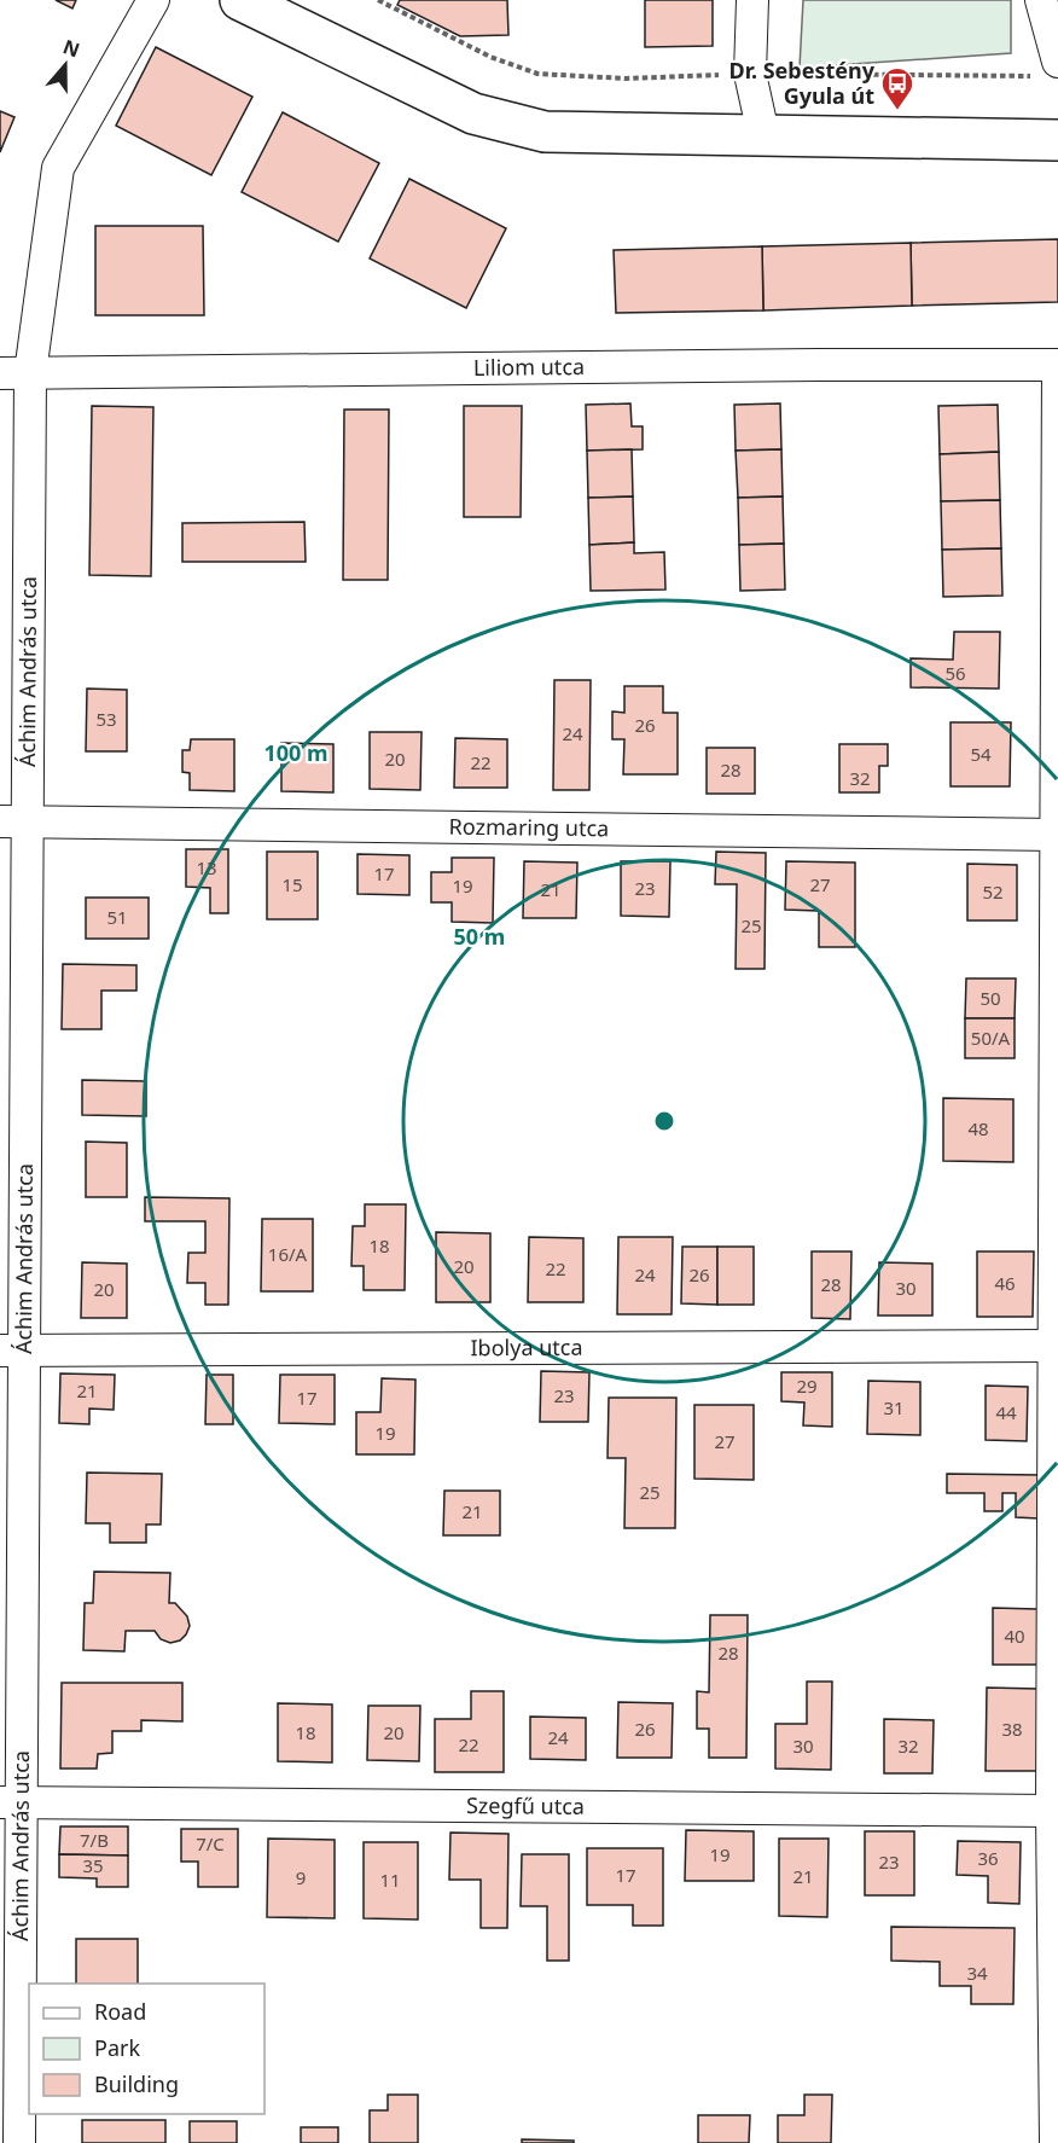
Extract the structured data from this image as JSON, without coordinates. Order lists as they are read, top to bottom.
{
  "streets": {
    "street": [
      "Liliom utca",
      "Áchim András utca",
      "Rozmaring utca",
      "Ibolya utca",
      "Szegfű utca"
    ]
  },
  "crossings": [
    ["Liliom utca", "Áchim András utca"],
    ["Áchim András utca", "Rozmaring utca"],
    ["Áchim András utca", "Ibolya utca"],
    ["Áchim András utca", "Szegfű utca"]
  ],
  "places": {
    "bus stop": ["Dr. Sebestény Gyula út"]
  },
  "house_numbers": [
    "56",
    "53",
    "26",
    "24",
    "54",
    "20",
    "22",
    "28",
    "32",
    "13",
    "17",
    "15",
    "27",
    "19",
    "23",
    "21",
    "52",
    "51",
    "25",
    "50",
    "50/A",
    "48",
    "18",
    "16/A",
    "20",
    "22",
    "24",
    "26",
    "46",
    "28",
    "30",
    "20",
    "29",
    "21",
    "23",
    "17",
    "31",
    "44",
    "19",
    "27",
    "25",
    "21",
    "40",
    "28",
    "26",
    "38",
    "18",
    "20",
    "24",
    "22",
    "30",
    "32",
    "7/B",
    "7/C",
    "19",
    "36",
    "23",
    "35",
    "17",
    "21",
    "9",
    "11",
    "34"
  ],
  "legend": ["Road", "Park", "Building"],
  "north": "top",
  "rings": ["100 m", "50 m"]
}
